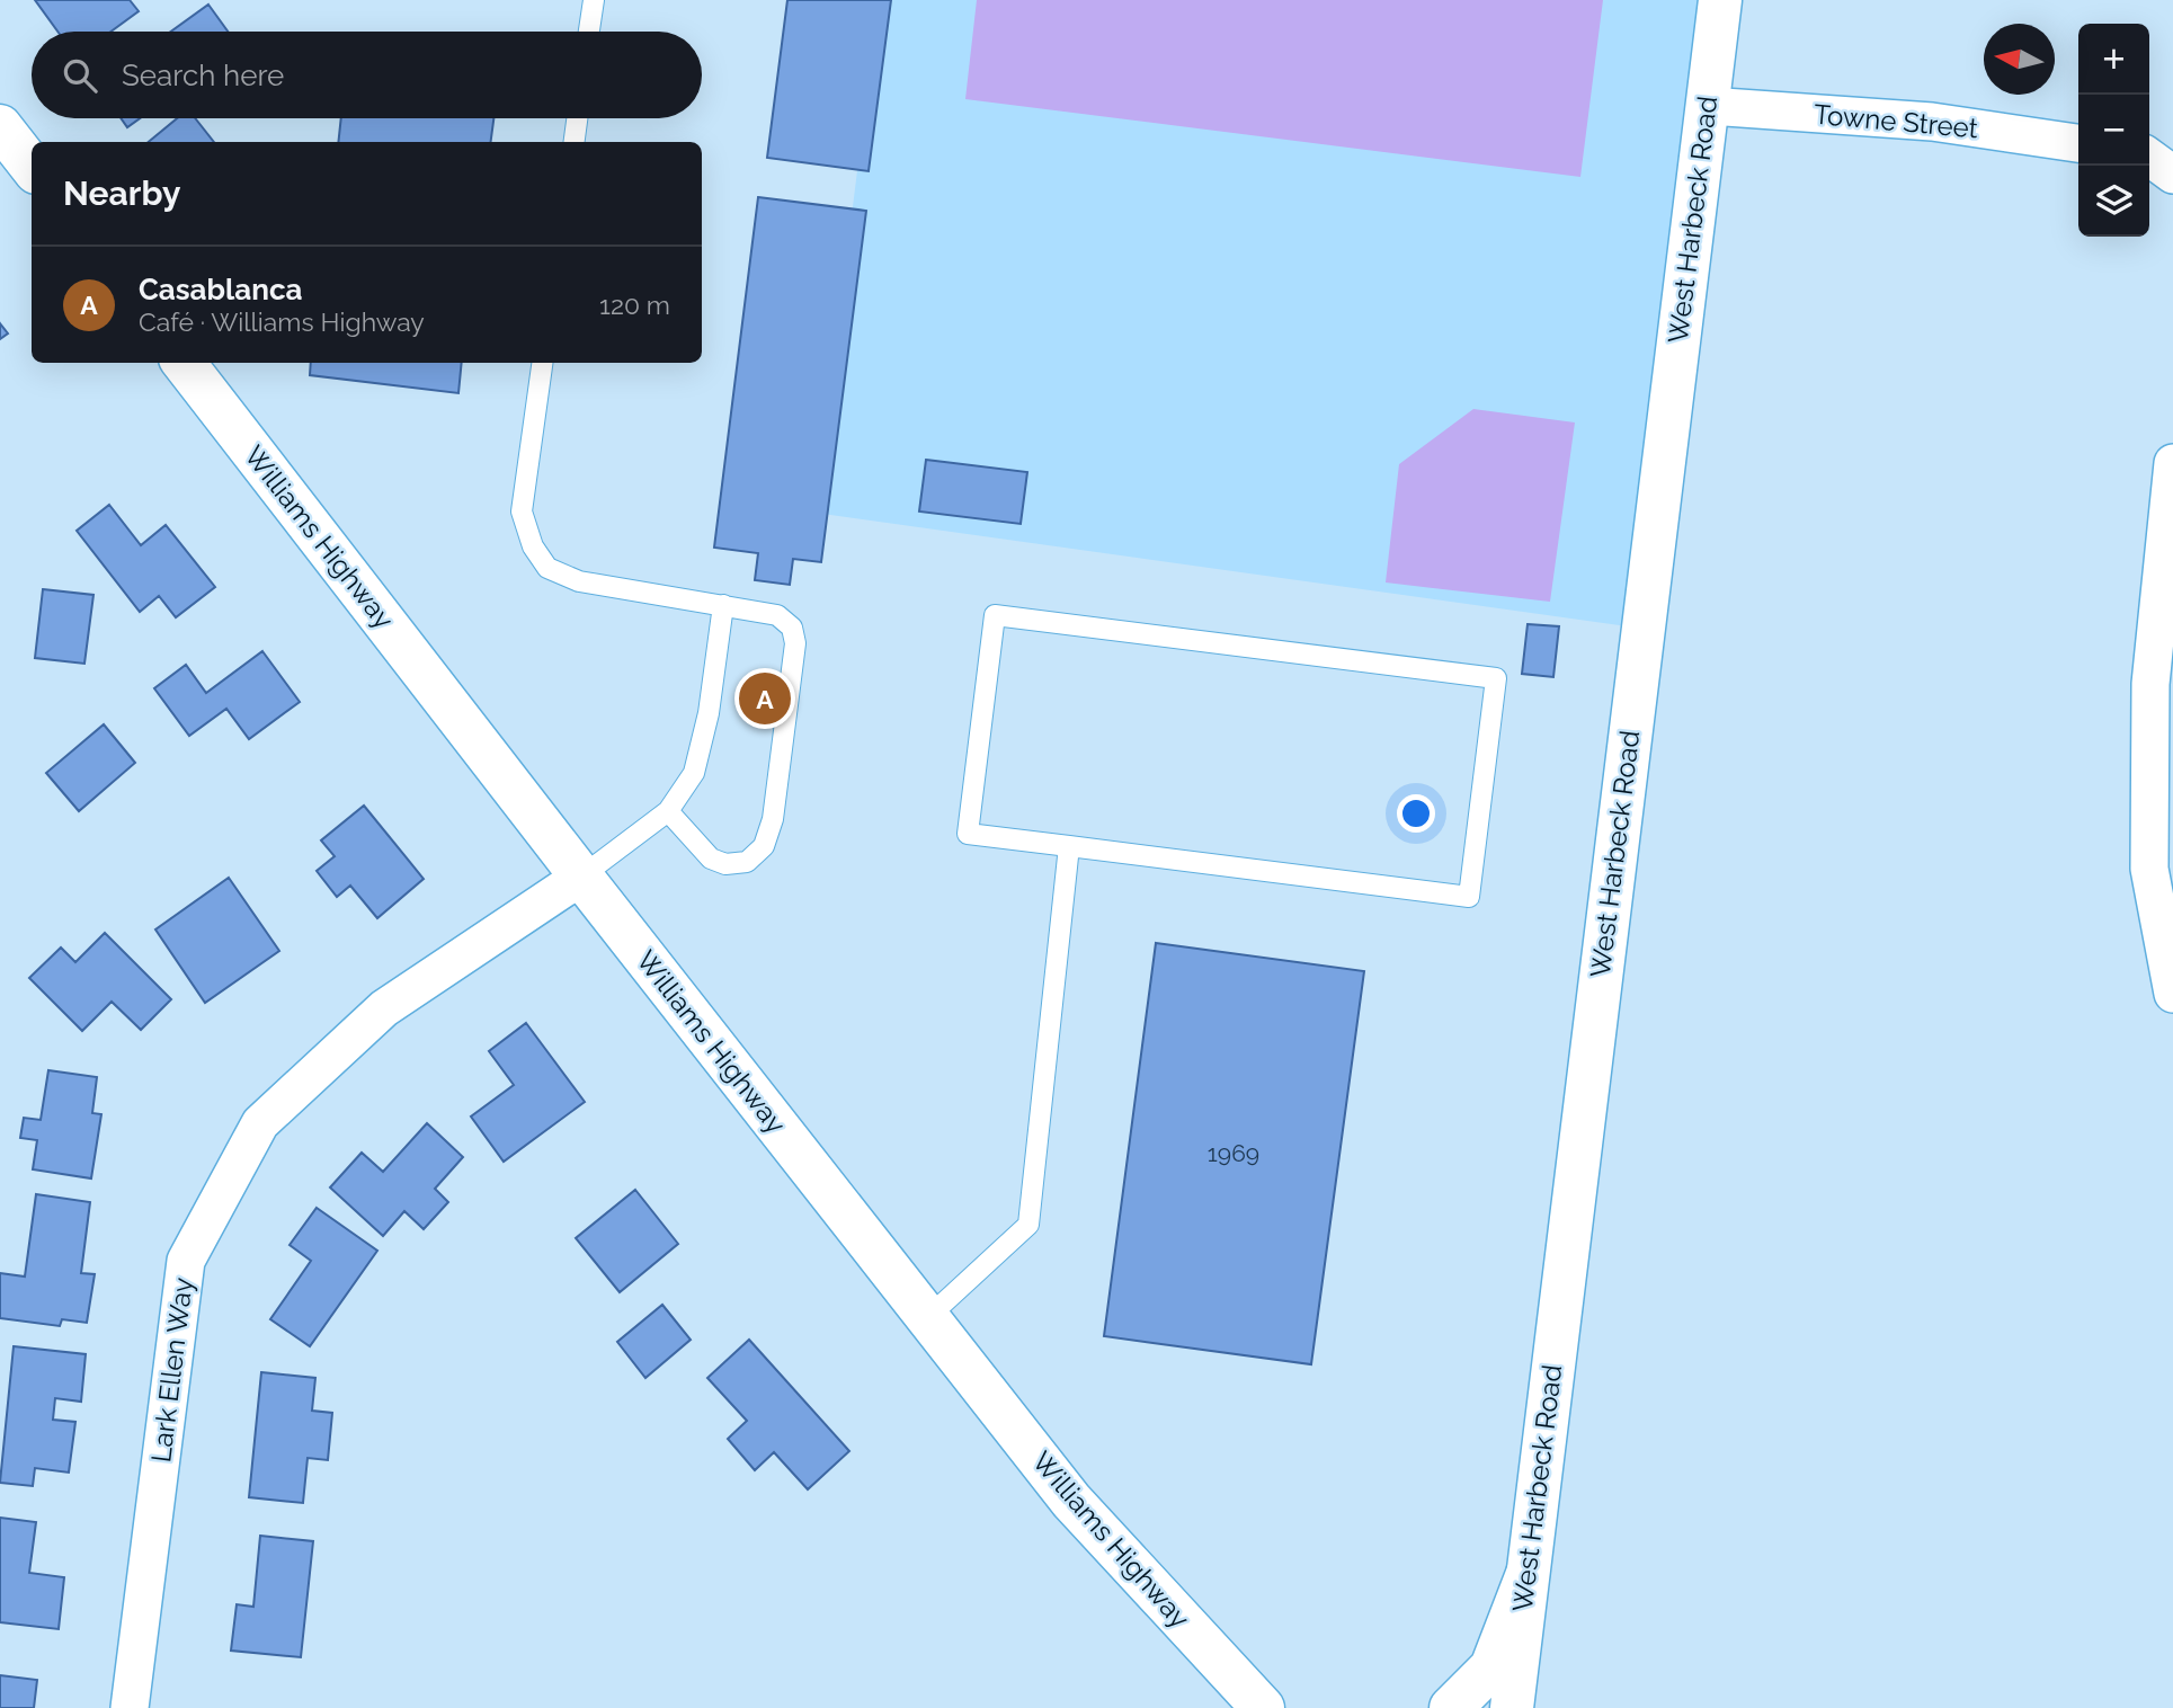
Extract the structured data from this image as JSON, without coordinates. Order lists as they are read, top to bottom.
{
  "streets": {
    "main road": ["West Harbeck Road", "Williams Highway"],
    "street": ["Towne Street", "Lark Ellen Way"]
  },
  "crossings": [
    ["Towne Street", "West Harbeck Road"],
    ["Williams Highway", "Lark Ellen Way"]
  ],
  "house_numbers": ["1969"],
  "north": "left",
  "page": {
    "map_buttons": ["+", "−"],
    "search": "Search here",
    "heading": "Nearby",
    "list": [
      {
        "mark": "A",
        "name": "Casablanca",
        "note": "Café · Williams Highway",
        "value": "120 m"
      }
    ],
    "pins": "A"
  }
}
